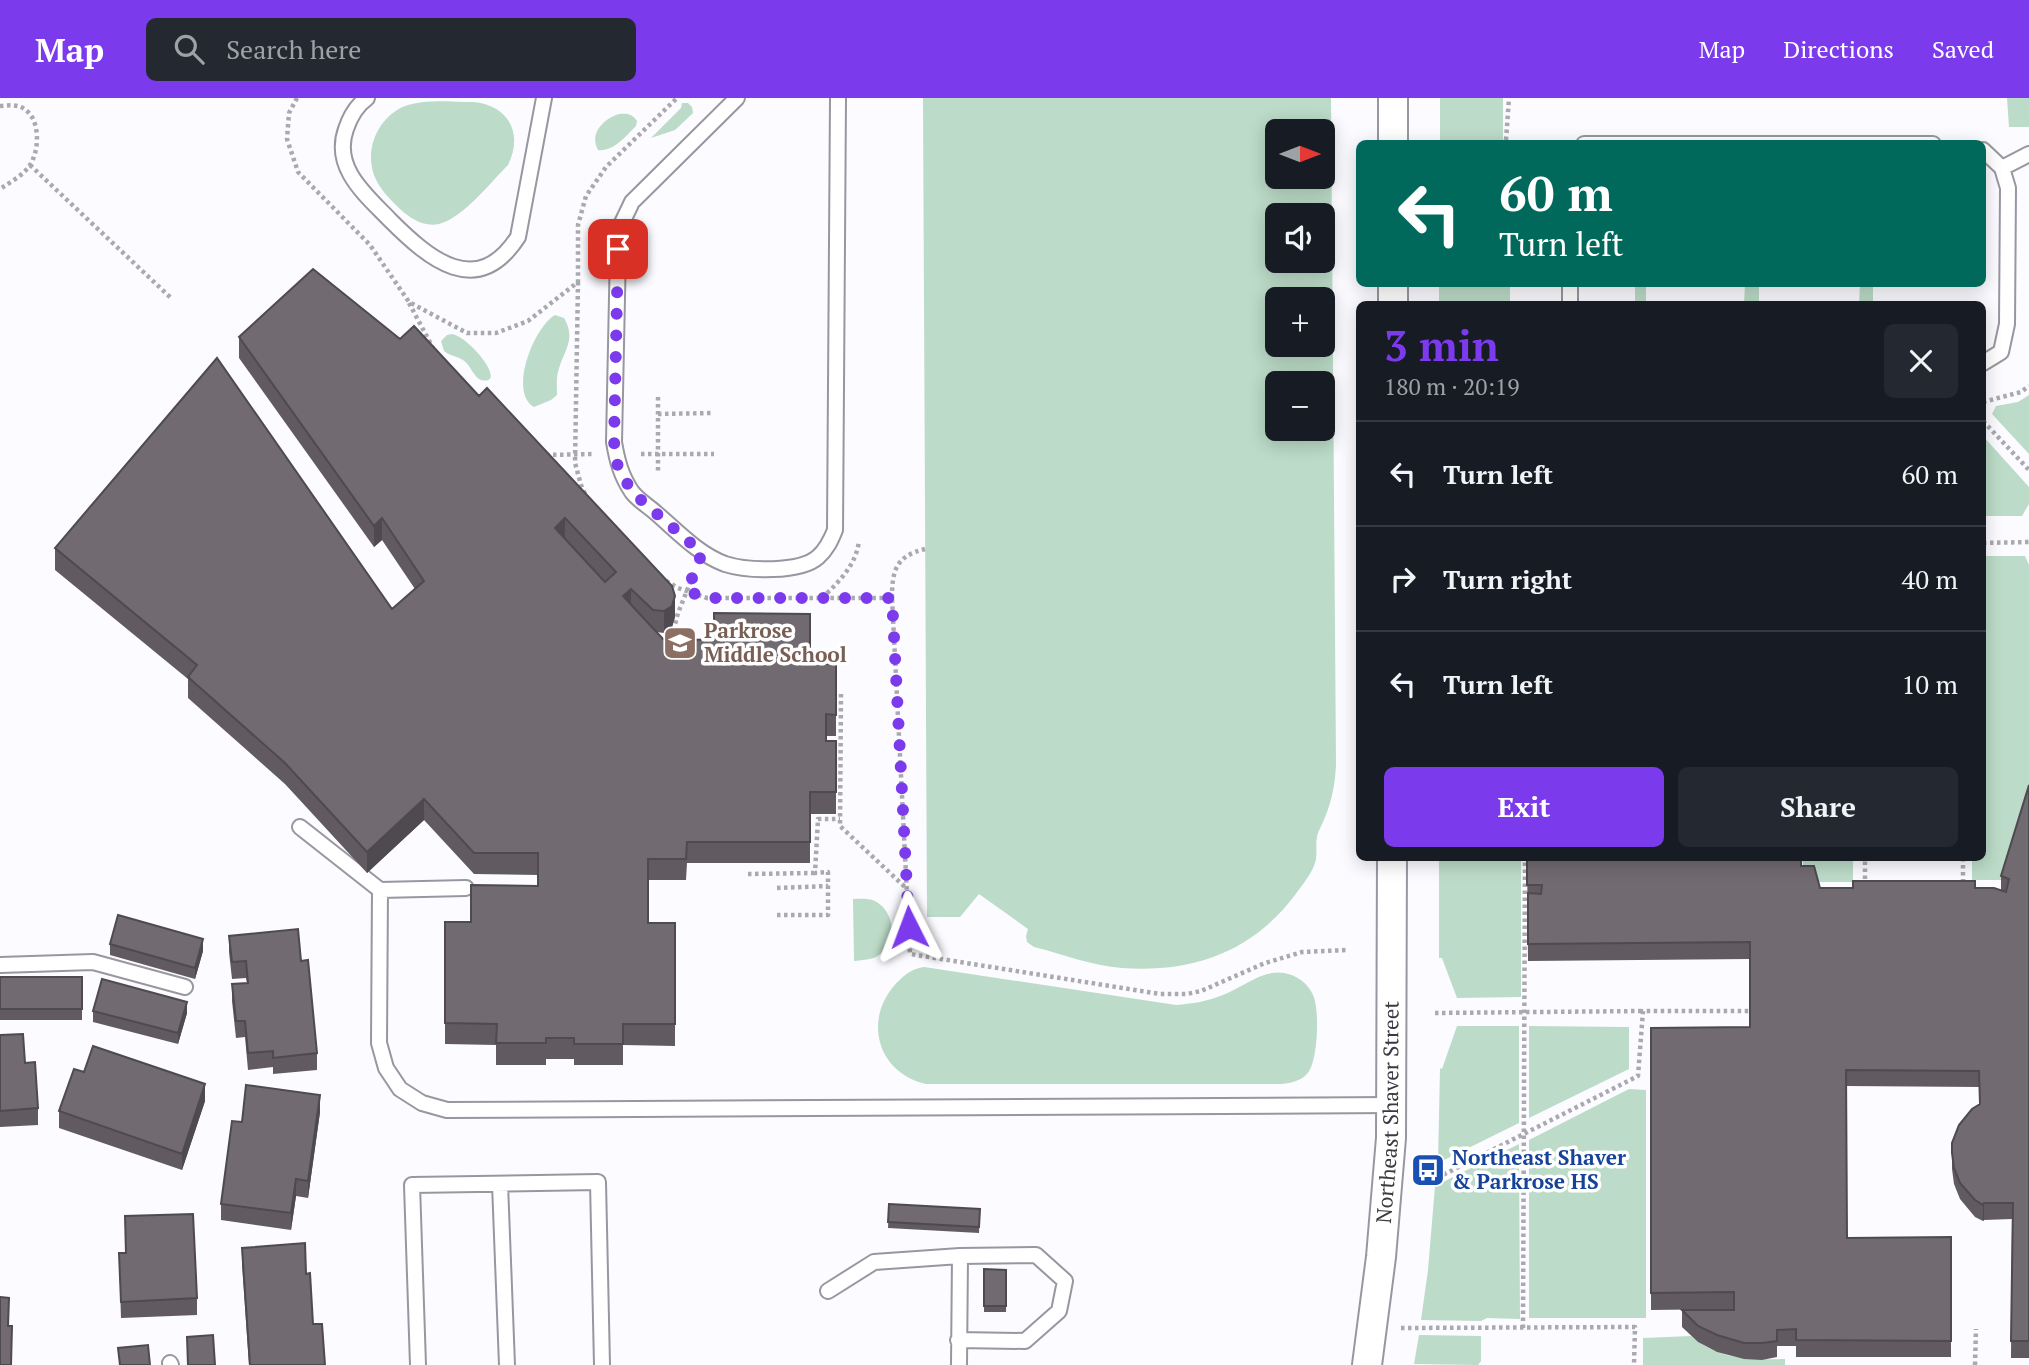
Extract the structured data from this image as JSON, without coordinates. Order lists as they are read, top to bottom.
{
  "streets": {
    "street": ["Northeast Shaver Street"]
  },
  "places": {
    "school or university": ["Parkrose Middle School"],
    "bus stop": ["Northeast Shaver & Parkrose HS"]
  },
  "north": "right",
  "page": {
    "header": "Map",
    "search": "Search here",
    "nav": ["Map", "Directions", "Saved"],
    "map_buttons": ["+", "−"],
    "turn": ["60 m", "Turn left"],
    "heading": ["3 min", "180 m · 20:19"],
    "list": [
      {
        "name": "Turn left",
        "value": "60 m"
      },
      {
        "name": "Turn right",
        "value": "40 m"
      },
      {
        "name": "Turn left",
        "value": "10 m"
      }
    ],
    "buttons": ["Exit", "Share"]
  }
}
